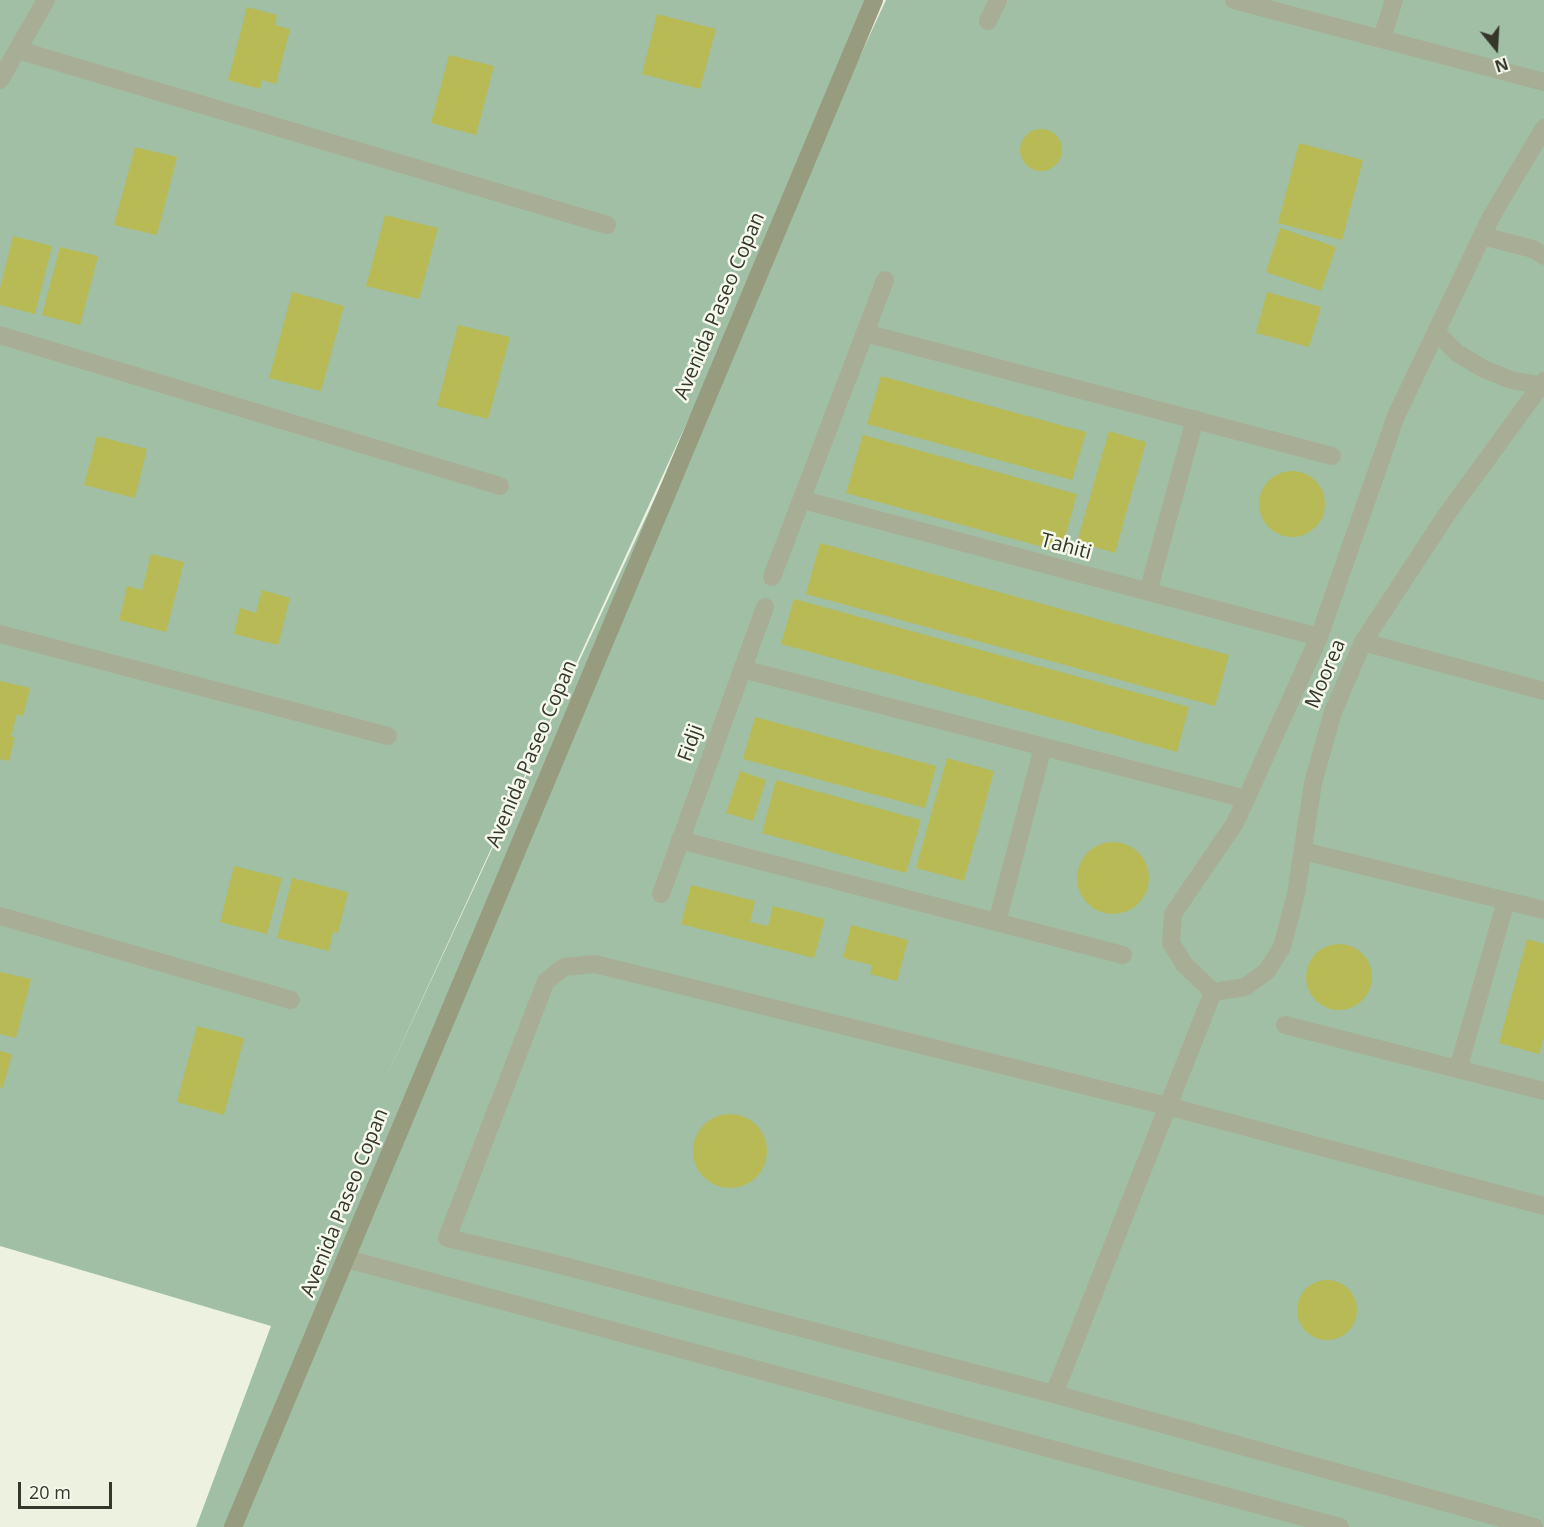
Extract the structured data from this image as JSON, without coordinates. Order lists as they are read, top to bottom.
{
  "streets": {
    "main road": ["Avenida Paseo Copan"],
    "street": ["Tahiti", "Moorea", "Fidji"]
  },
  "scale_bar": "20 m",
  "north": "bottom"
}
